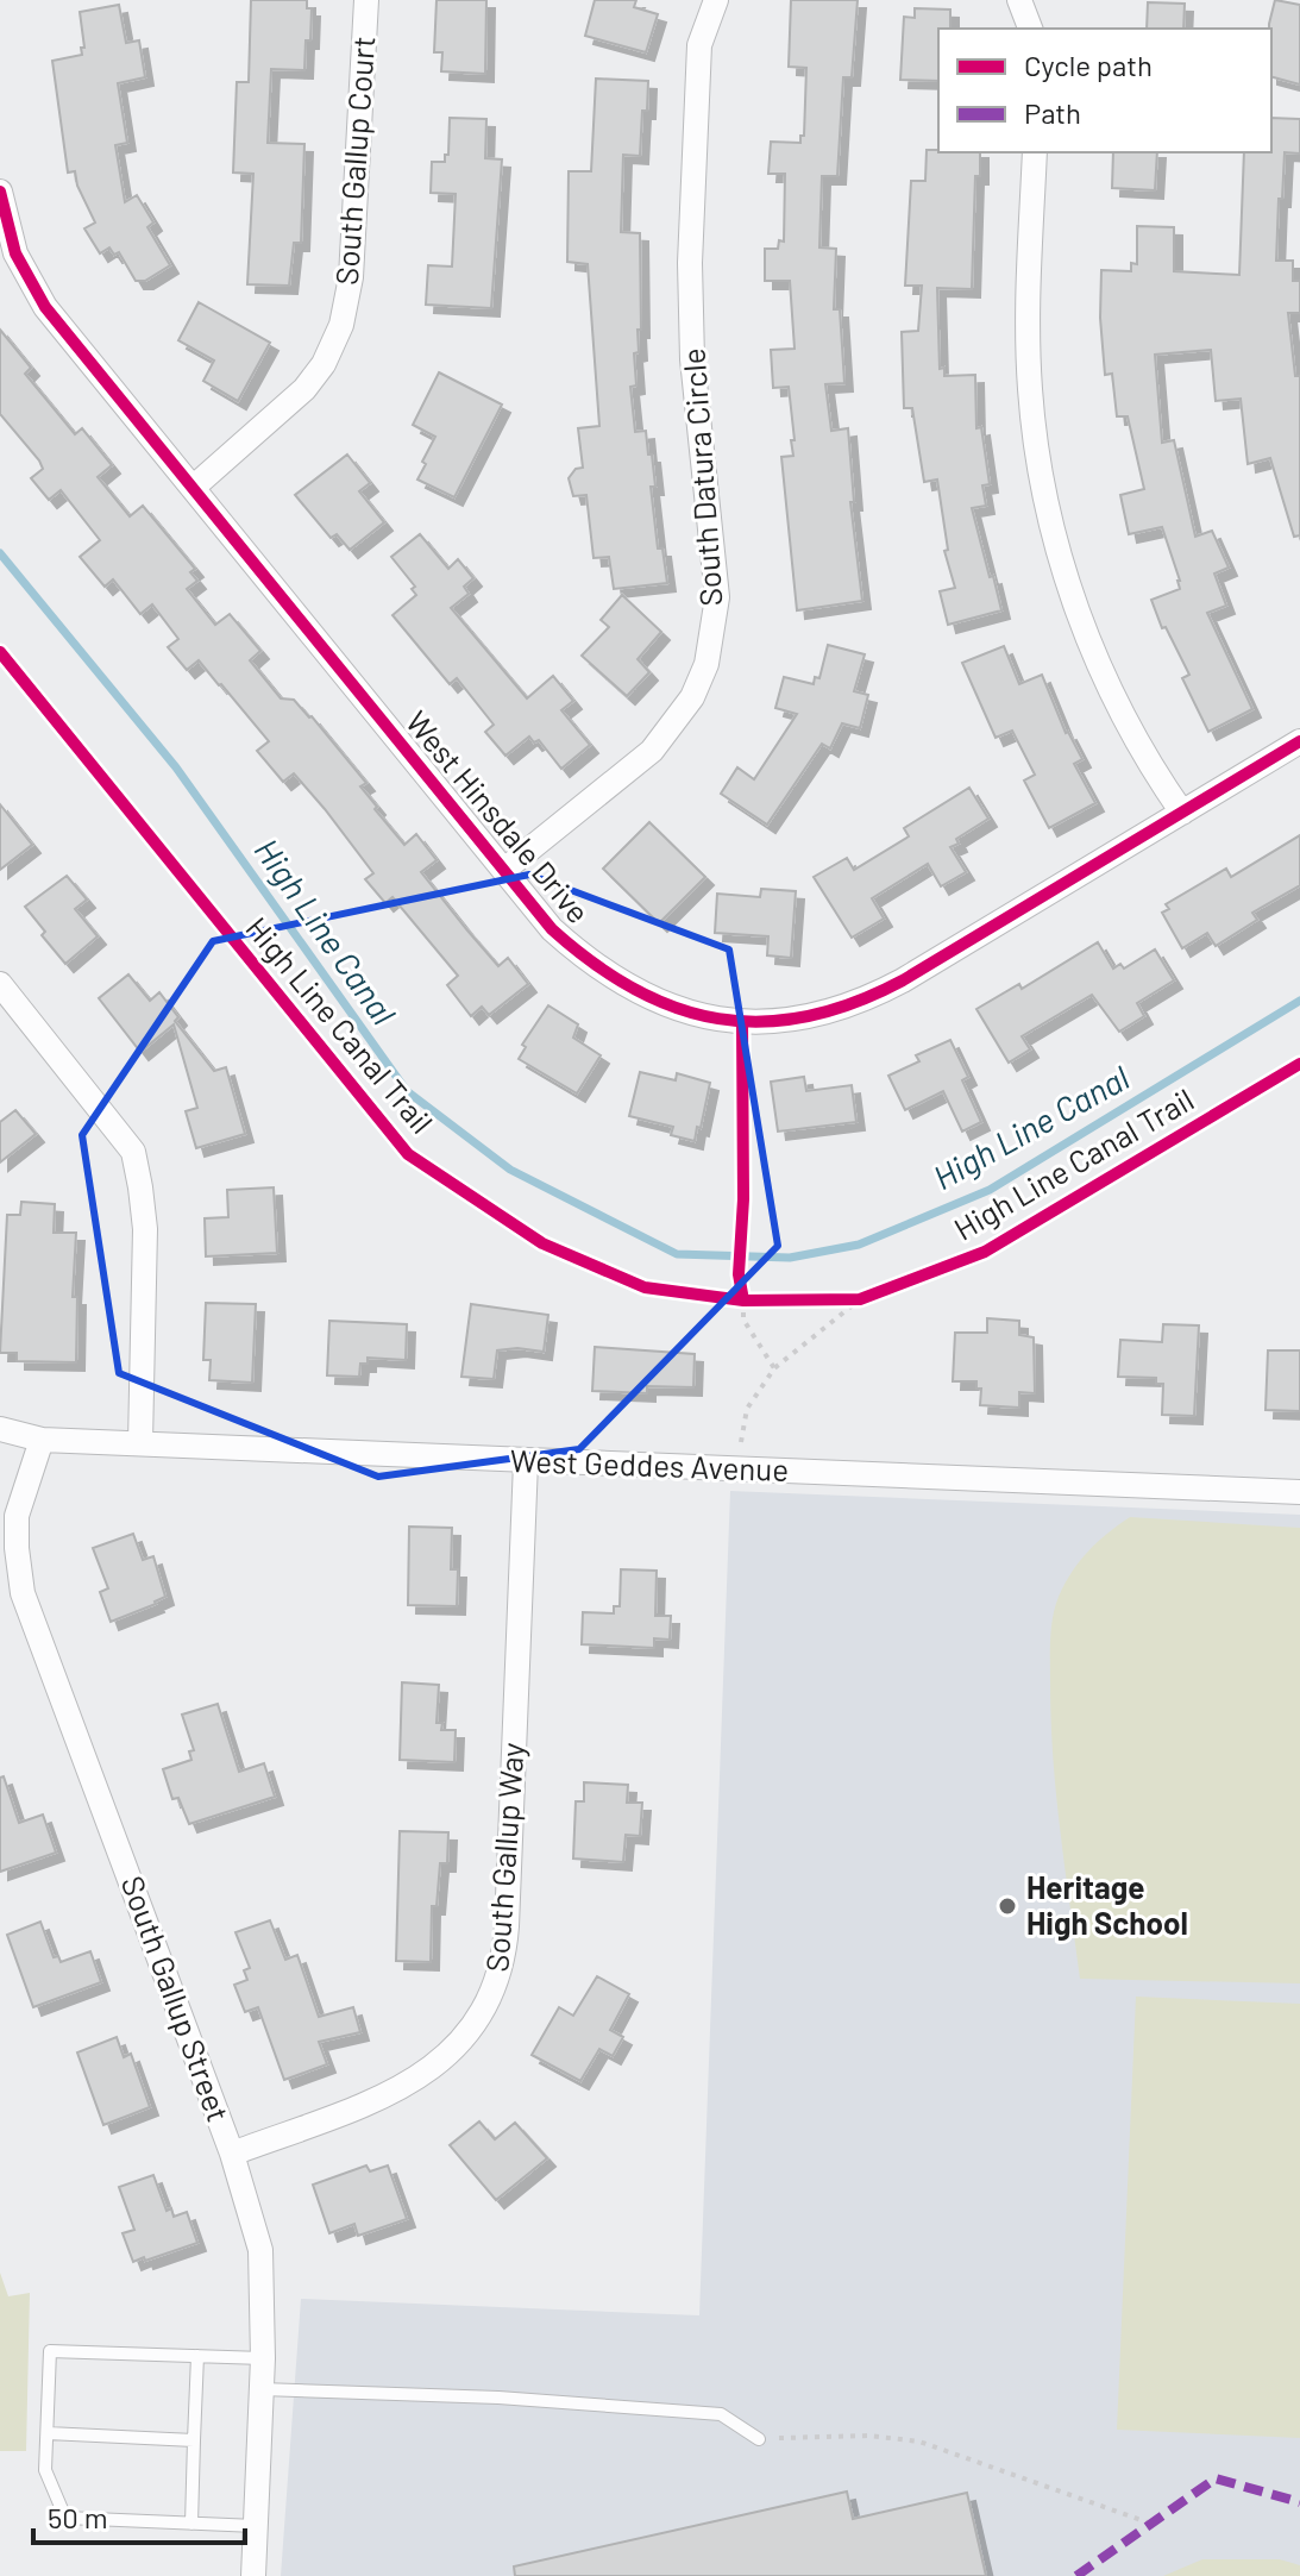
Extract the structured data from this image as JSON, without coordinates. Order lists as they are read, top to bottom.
{
  "streets": {
    "street": [
      "South Gallup Court",
      "South Datura Circle",
      "West Hinsdale Drive",
      "West Geddes Avenue",
      "South Gallup Way",
      "South Gallup Street"
    ],
    "cycle path": ["High Line Canal Trail"]
  },
  "crossings": [
    ["South Gallup Court", "West Hinsdale Drive"],
    ["South Datura Circle", "West Hinsdale Drive"],
    ["West Geddes Avenue", "South Gallup Way"],
    ["West Geddes Avenue", "South Gallup Street"],
    ["South Gallup Way", "South Gallup Street"]
  ],
  "water": ["High Line Canal"],
  "places": ["Heritage High School"],
  "legend": ["Cycle path", "Path"],
  "scale_bar": "50 m"
}
